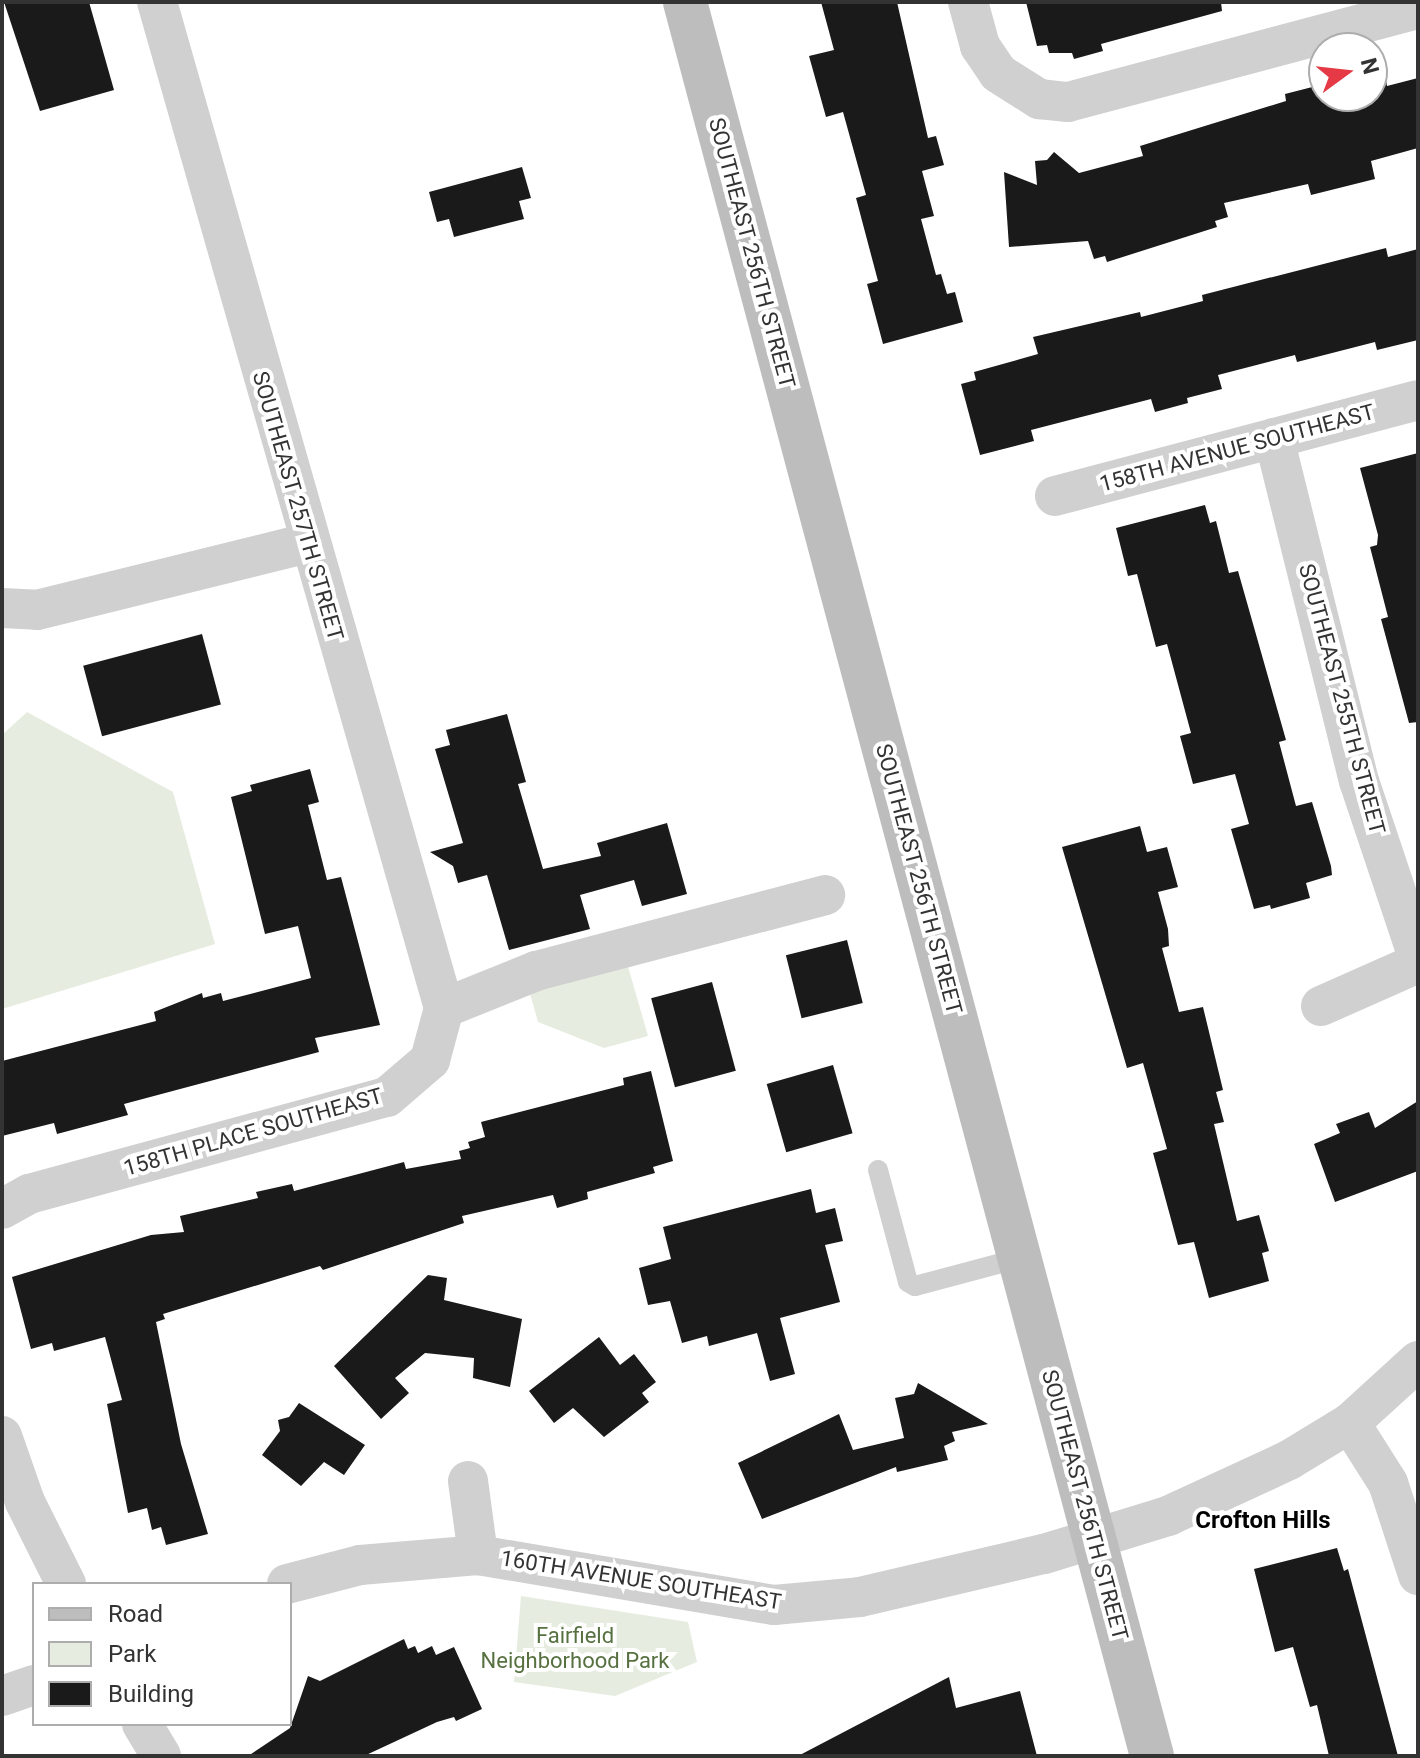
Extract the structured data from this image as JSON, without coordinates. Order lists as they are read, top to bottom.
{
  "streets": {
    "main road": ["SOUTHEAST 256TH STREET"],
    "street": [
      "158TH AVENUE SOUTHEAST",
      "SOUTHEAST 257TH STREET",
      "SOUTHEAST 255TH STREET",
      "158TH PLACE SOUTHEAST",
      "160TH AVENUE SOUTHEAST"
    ]
  },
  "crossings": [
    ["SOUTHEAST 256TH STREET", "160TH AVENUE SOUTHEAST"],
    ["158TH AVENUE SOUTHEAST", "SOUTHEAST 255TH STREET"],
    ["SOUTHEAST 257TH STREET", "158TH PLACE SOUTHEAST"]
  ],
  "districts": ["Crofton Hills"],
  "parks": ["Fairfield Neighborhood Park"],
  "legend": ["Road", "Park", "Building"],
  "north": "right"
}
